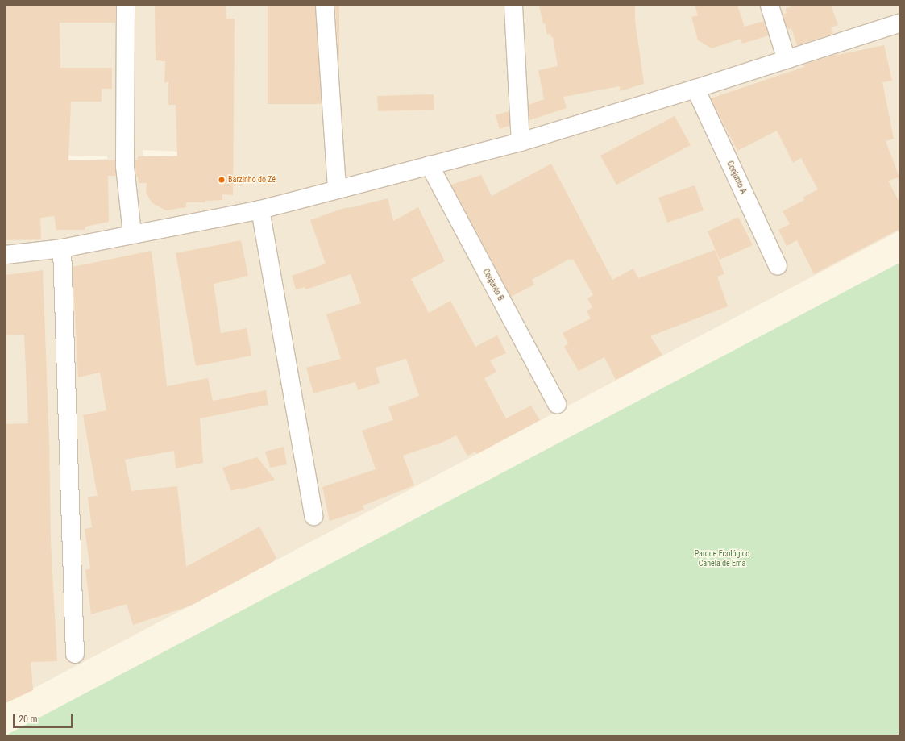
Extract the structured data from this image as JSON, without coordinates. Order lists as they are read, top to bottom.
{
  "streets": {
    "street": ["Conjunto A", "Conjunto B"]
  },
  "parks": ["Parque Ecológico Canela de Ema"],
  "places": ["Barzinho do Zé"],
  "scale_bar": "20 m"
}
